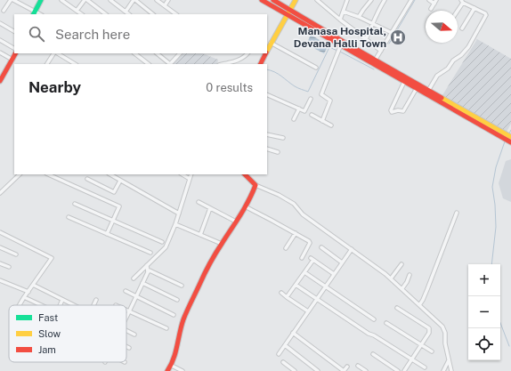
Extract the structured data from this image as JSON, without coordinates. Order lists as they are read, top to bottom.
{
  "places": {
    "hospital": ["Manasa Hospital, Devana Halli Town"]
  },
  "legend": ["Fast", "Slow", "Jam"],
  "north": "right",
  "page": {
    "search": "Search here",
    "heading": ["Nearby", "0 results"],
    "map_buttons": ["+", "−"]
  }
}
